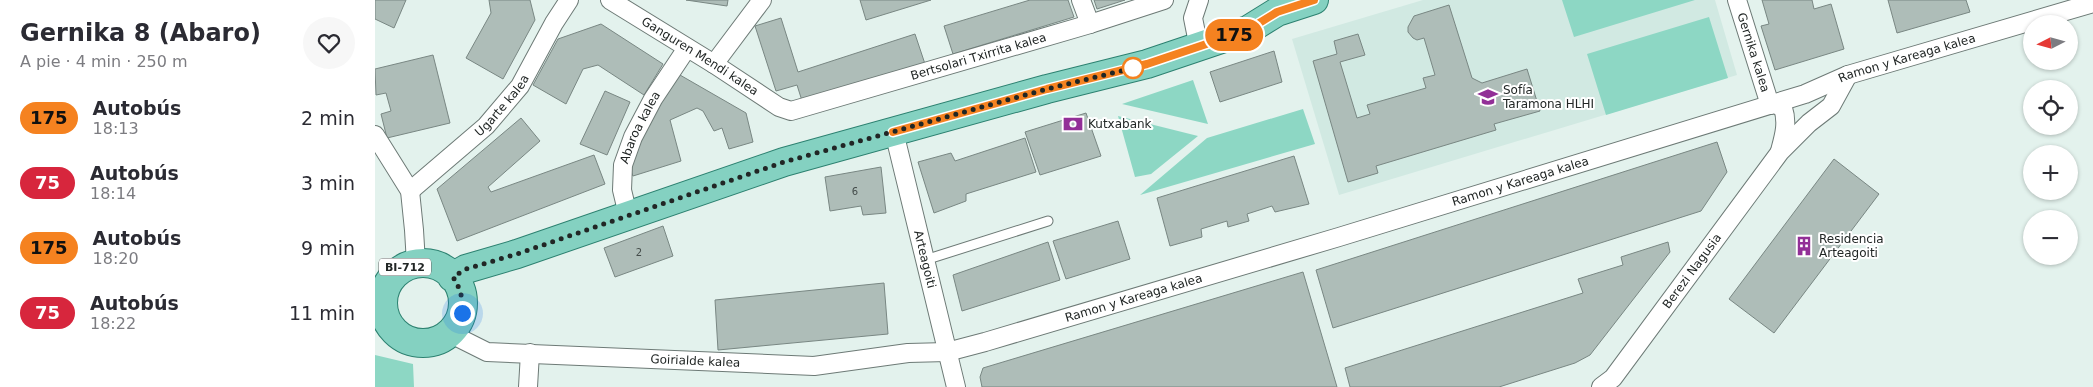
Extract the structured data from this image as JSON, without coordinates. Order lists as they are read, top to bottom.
{
  "streets": {
    "main road": ["BI-712"],
    "street": [
      "Gernika kalea",
      "Ganguren Mendi kalea",
      "Bertsolari Txirrita kalea",
      "Ramon y Kareaga kalea",
      "Ugarte kalea",
      "Abaroa kalea",
      "Arteagoiti",
      "Berezi Nagusia",
      "Goirialde kalea"
    ]
  },
  "crossings": [
    ["Gernika kalea", "Ramon y Kareaga kalea"],
    ["Ganguren Mendi kalea", "Bertsolari Txirrita kalea"],
    ["Ganguren Mendi kalea", "Abaroa kalea"],
    ["Ramon y Kareaga kalea", "Arteagoiti"],
    ["Ramon y Kareaga kalea", "Berezi Nagusia"],
    ["Ramon y Kareaga kalea", "Goirialde kalea"],
    ["Arteagoiti", "Goirialde kalea"],
    ["BI-712", "Goirialde kalea"]
  ],
  "places": {
    "school or university": ["Sofía Taramona HLHI"],
    "bank": ["Kutxabank"],
    "building": ["Residencia Arteagoiti"]
  },
  "lines": ["bus line 175"],
  "house_numbers": ["6", "2"],
  "north": "left",
  "page": {
    "heading": ["Gernika 8 (Abaro)", "A pie · 4 min · 250 m"],
    "on_map": "175",
    "map_buttons": ["+", "−"],
    "list": [
      {
        "mark": "175",
        "name": "Autobús",
        "note": "18:13",
        "value": "2 min"
      },
      {
        "mark": "75",
        "name": "Autobús",
        "note": "18:14",
        "value": "3 min"
      },
      {
        "mark": "175",
        "name": "Autobús",
        "note": "18:20",
        "value": "9 min"
      },
      {
        "mark": "75",
        "name": "Autobús",
        "note": "18:22",
        "value": "11 min"
      }
    ]
  }
}
